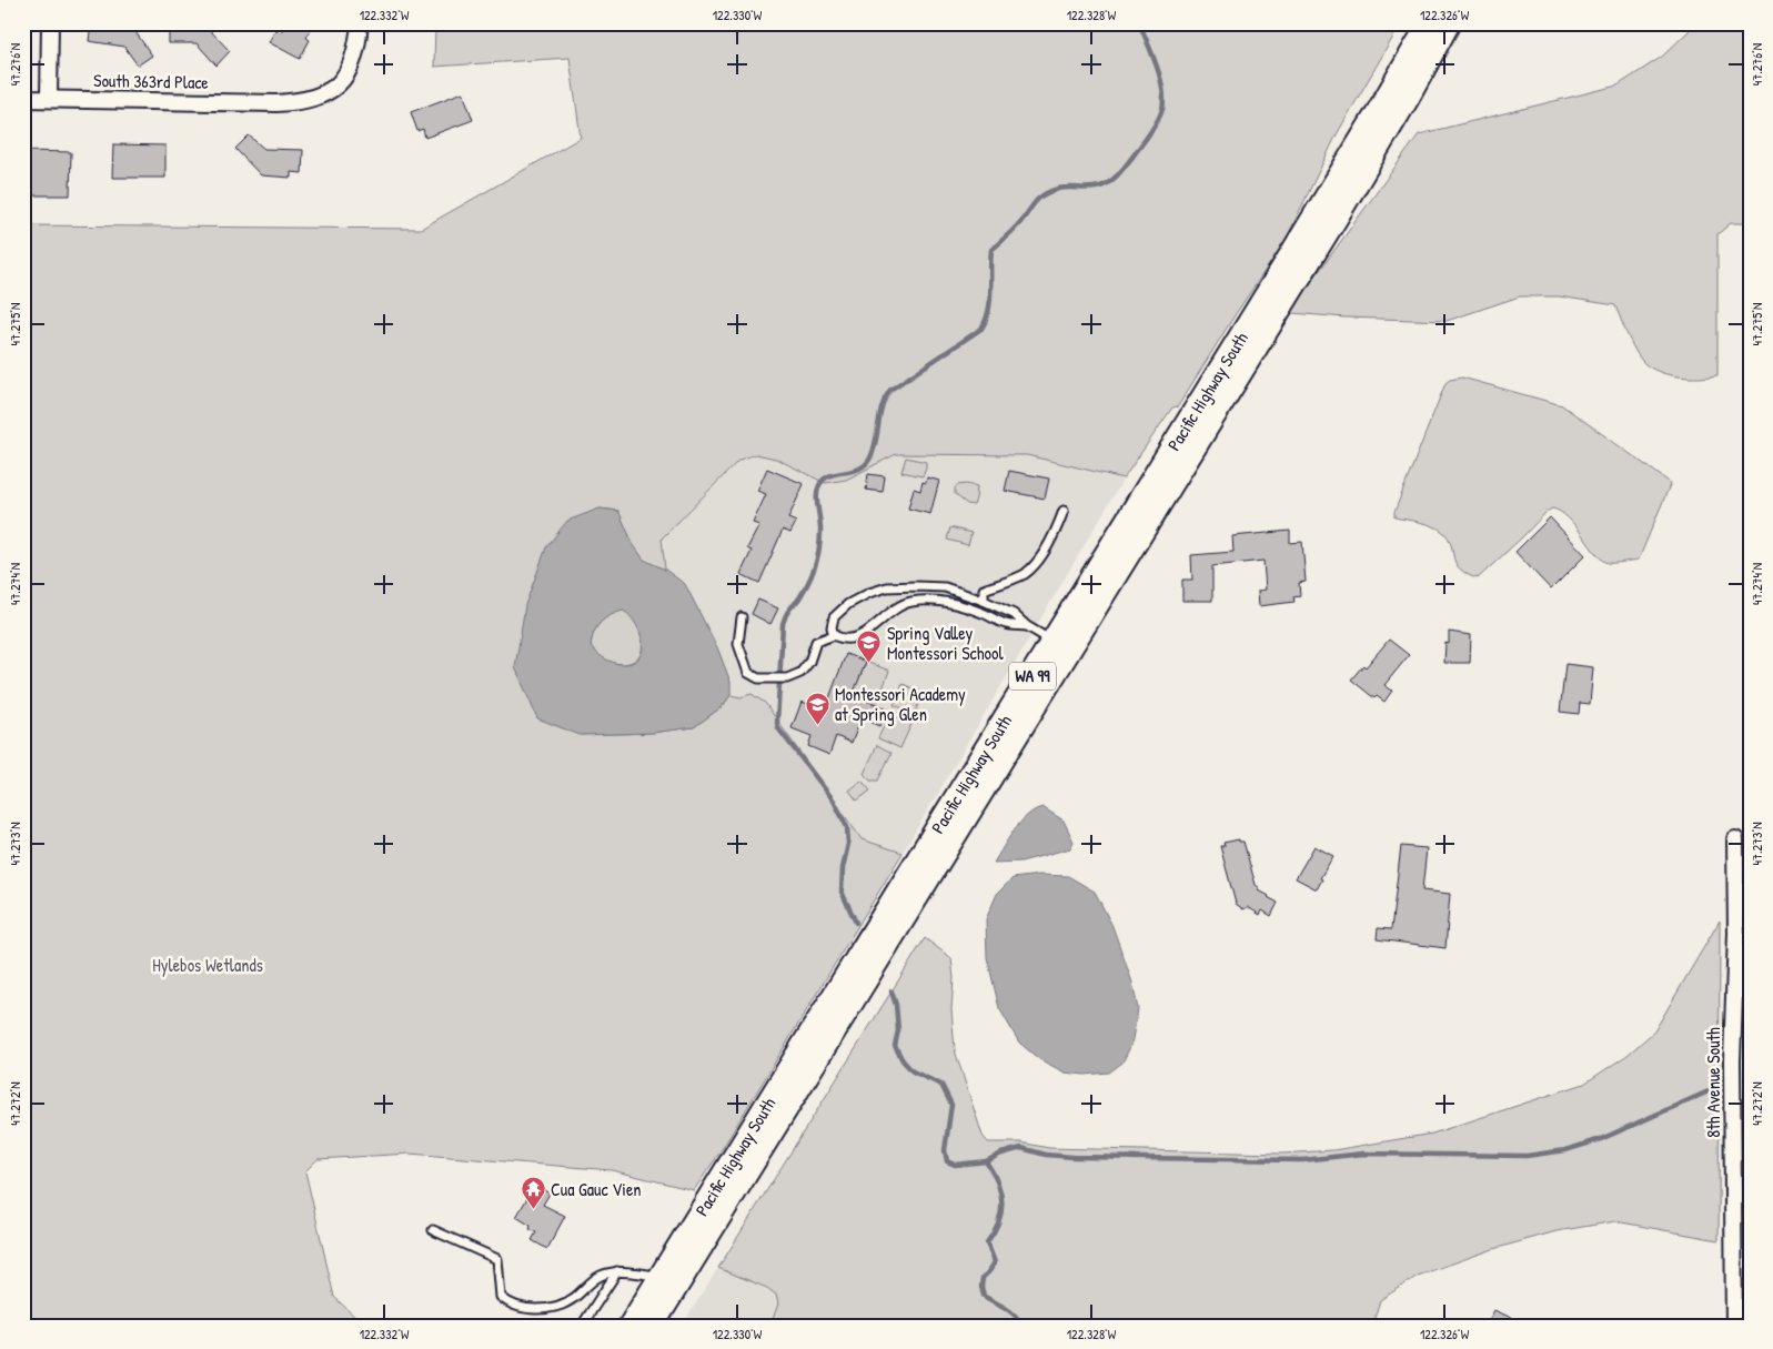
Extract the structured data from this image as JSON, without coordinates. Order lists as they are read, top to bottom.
{
  "streets": {
    "main road": ["Pacific Highway South", "WA 99"],
    "street": ["South 363rd Place", "8th Avenue South"]
  },
  "parks": ["Hylebos Wetlands"],
  "places": {
    "school or university": ["Spring Valley Montessori School", "Montessori Academy at Spring Glen"],
    "temple": ["Cua Gauc Vien"]
  },
  "coordinates": [
    "122.332°W",
    "122.330°W",
    "122.328°W",
    "122.326°W",
    "47.276°N",
    "47.275°N",
    "47.274°N",
    "47.273°N",
    "47.272°N"
  ]
}
